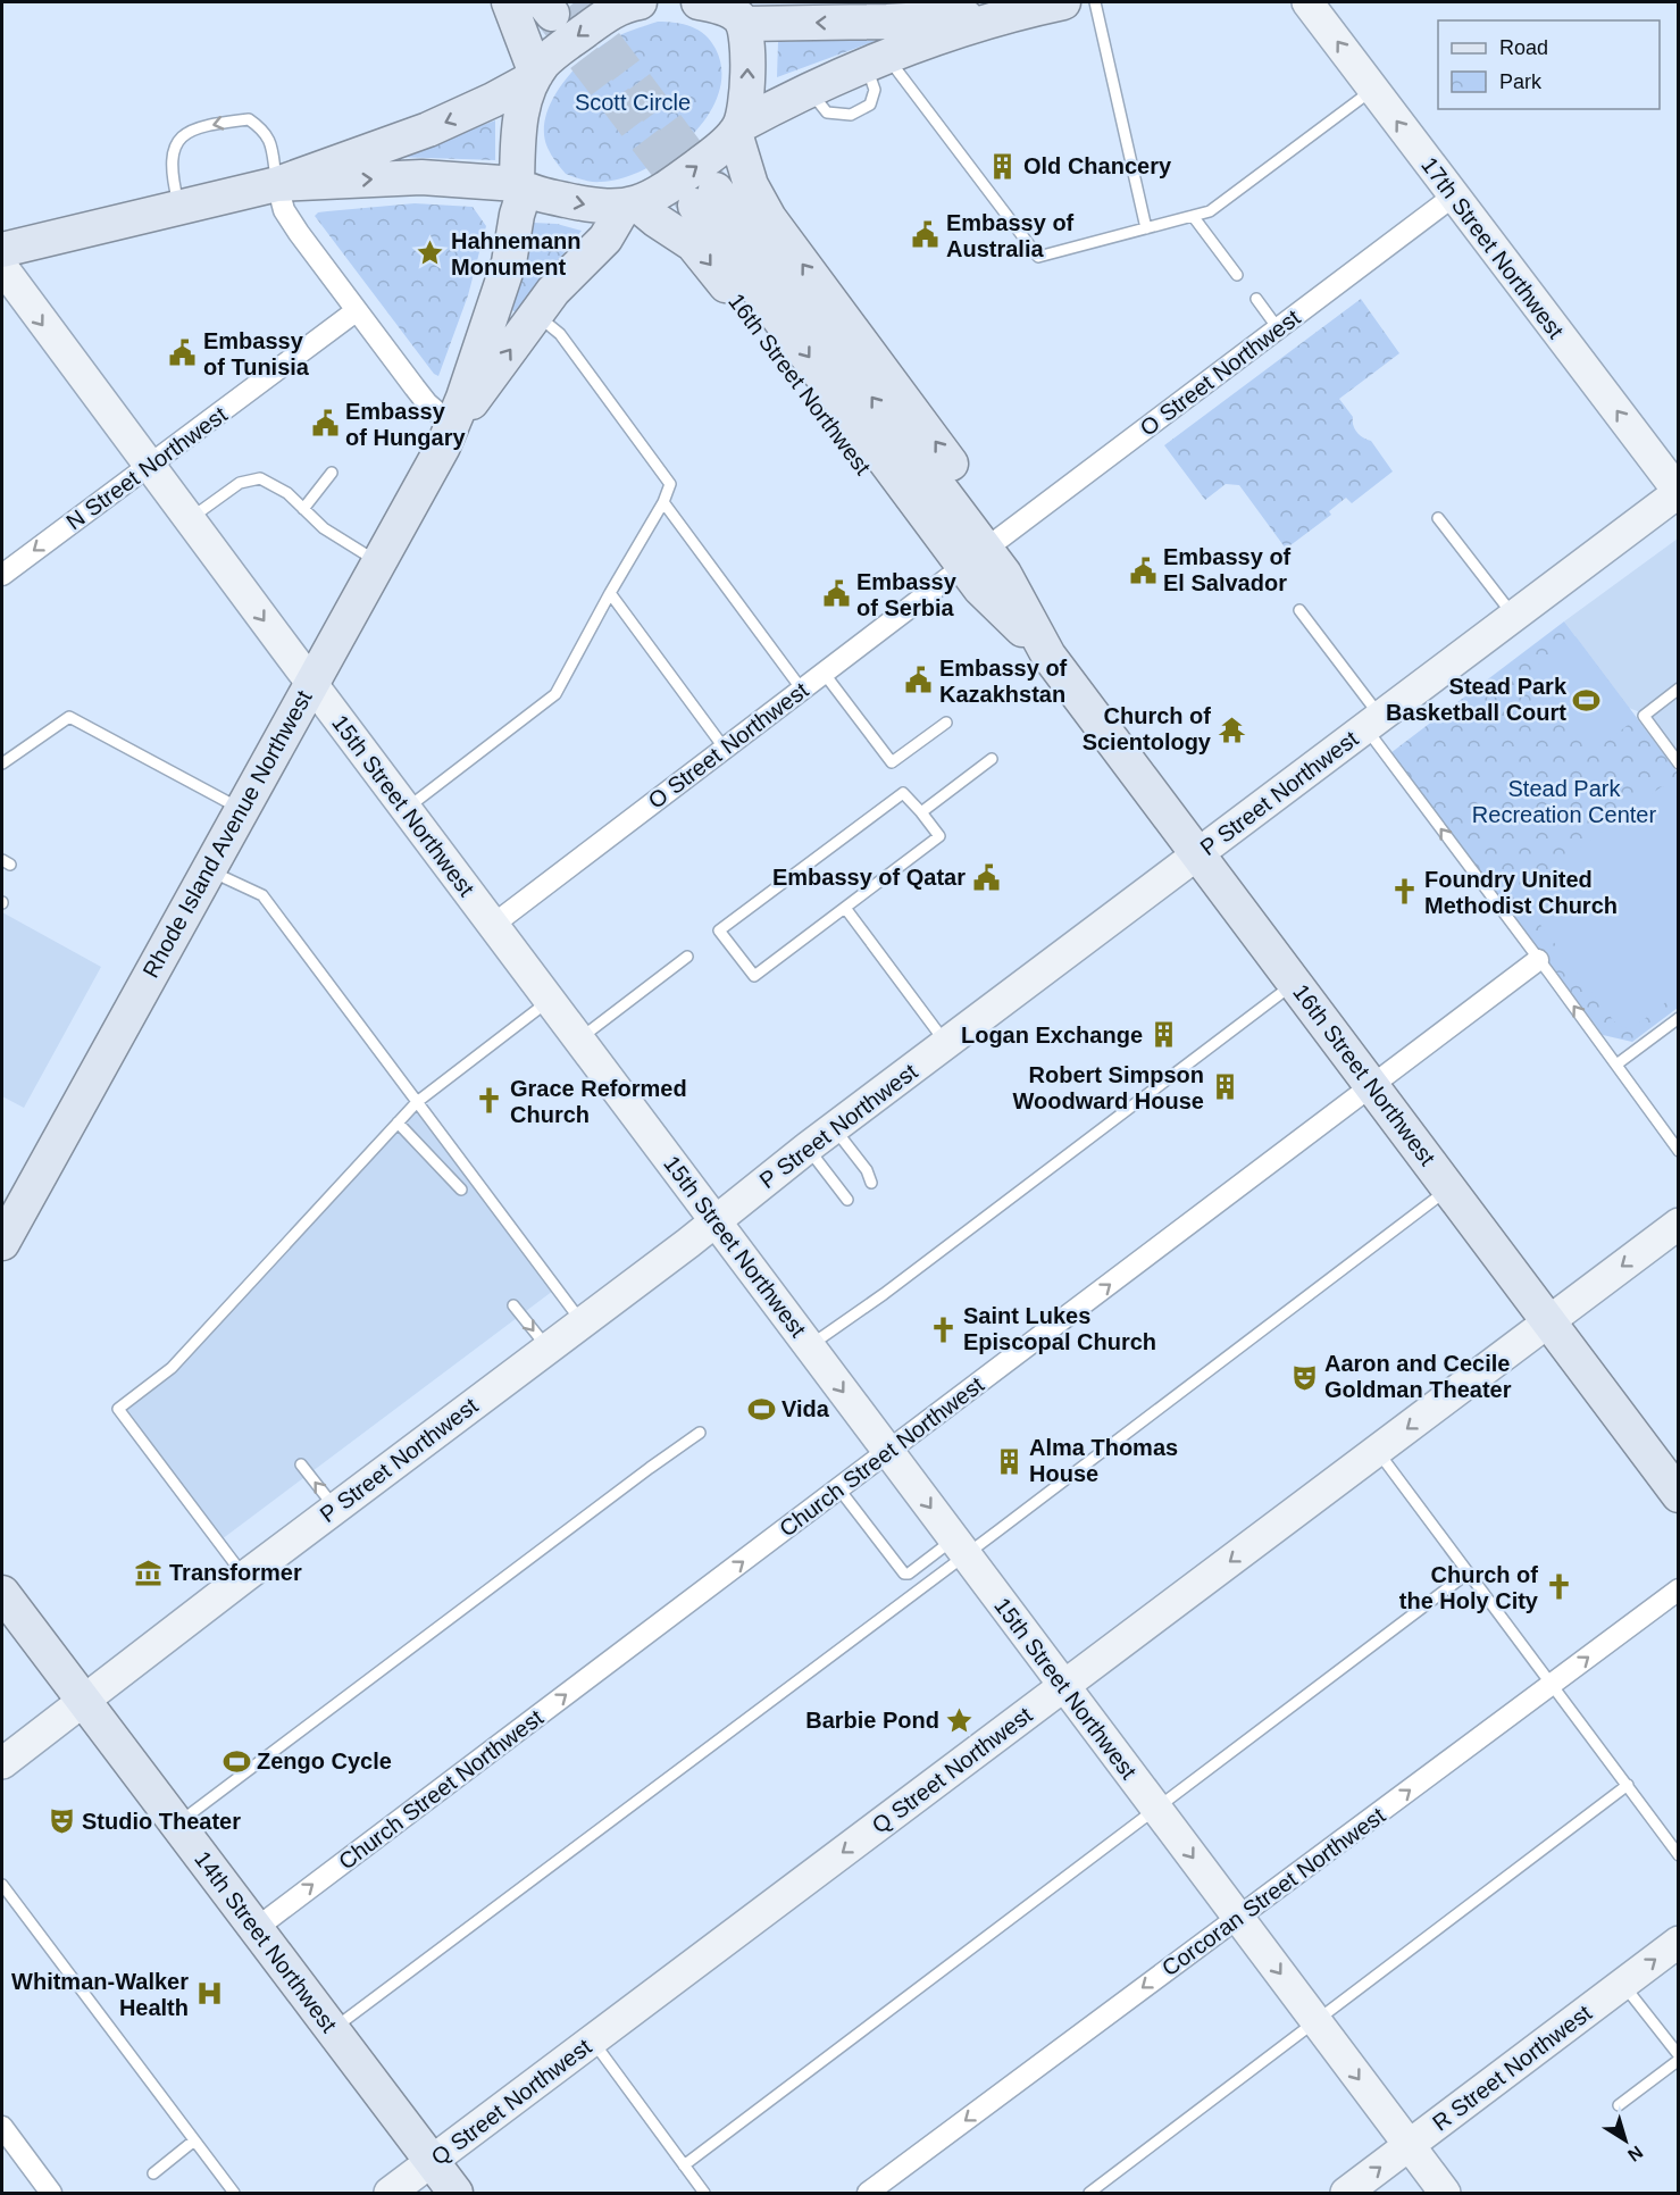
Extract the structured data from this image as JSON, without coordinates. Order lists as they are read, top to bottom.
{
  "streets": {
    "main road": [
      "17th Street Northwest",
      "16th Street Northwest",
      "P Street Northwest",
      "15th Street Northwest",
      "Rhode Island Avenue Northwest",
      "Q Street Northwest",
      "14th Street Northwest",
      "R Street Northwest"
    ],
    "street": [
      "O Street Northwest",
      "N Street Northwest",
      "Church Street Northwest",
      "Corcoran Street Northwest"
    ]
  },
  "crossings": [
    ["17th Street Northwest", "O Street Northwest"],
    ["17th Street Northwest", "P Street Northwest"],
    ["O Street Northwest", "16th Street Northwest"],
    ["O Street Northwest", "15th Street Northwest"],
    ["16th Street Northwest", "P Street Northwest"],
    ["16th Street Northwest", "Rhode Island Avenue Northwest"],
    ["16th Street Northwest", "Church Street Northwest"],
    ["16th Street Northwest", "Q Street Northwest"],
    ["N Street Northwest", "15th Street Northwest"],
    ["P Street Northwest", "15th Street Northwest"],
    ["P Street Northwest", "14th Street Northwest"],
    ["15th Street Northwest", "Rhode Island Avenue Northwest"],
    ["15th Street Northwest", "Church Street Northwest"],
    ["15th Street Northwest", "Q Street Northwest"],
    ["15th Street Northwest", "Corcoran Street Northwest"],
    ["15th Street Northwest", "R Street Northwest"],
    ["Church Street Northwest", "14th Street Northwest"],
    ["Q Street Northwest", "14th Street Northwest"]
  ],
  "one_way": [
    "17th Street Northwest",
    "N Street Northwest",
    "15th Street Northwest",
    "Church Street Northwest",
    "Q Street Northwest",
    "R Street Northwest"
  ],
  "parks": ["Scott Circle", "Stead Park Recreation Center"],
  "places": {
    "building": [
      "Old Chancery",
      "Logan Exchange",
      "Robert Simpson Woodward House",
      "Alma Thomas House"
    ],
    "public building": [
      "Embassy of Australia",
      "Embassy of Tunisia",
      "Embassy of Hungary",
      "Embassy of El Salvador",
      "Embassy of Serbia",
      "Embassy of Kazakhstan",
      "Embassy of Qatar"
    ],
    "place": ["Hahnemann Monument", "Barbie Pond"],
    "sports": ["Stead Park Basketball Court", "Vida", "Zengo Cycle"],
    "temple": ["Church of Scientology"],
    "church": [
      "Foundry United Methodist Church",
      "Grace Reformed Church",
      "Saint Lukes Episcopal Church",
      "Church of the Holy City"
    ],
    "theatre": ["Aaron and Cecile Goldman Theater", "Studio Theater"],
    "museum": ["Transformer"],
    "hospital": ["Whitman-Walker Health"]
  },
  "legend": ["Road", "Park"],
  "north": "bottom right"
}
